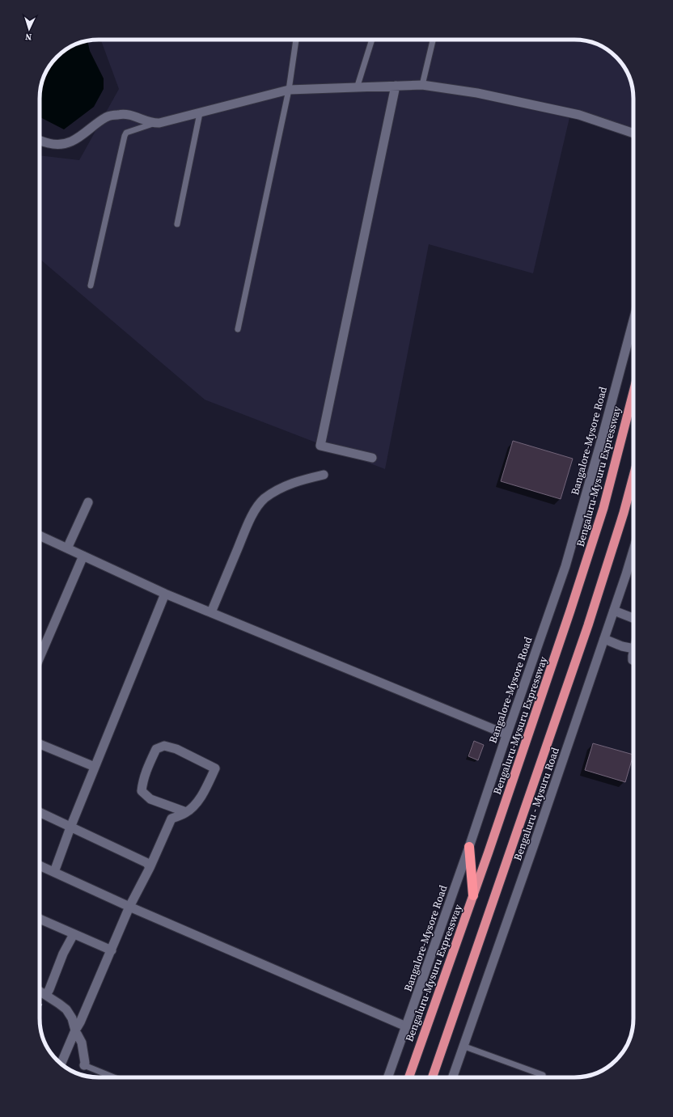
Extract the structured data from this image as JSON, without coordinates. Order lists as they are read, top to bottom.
{
  "streets": {
    "highway": ["Bengaluru-Mysuru Expressway"],
    "street": ["Bangalore-Mysore Road", "Bengaluru - Mysuru Road"]
  },
  "north": "bottom"
}
